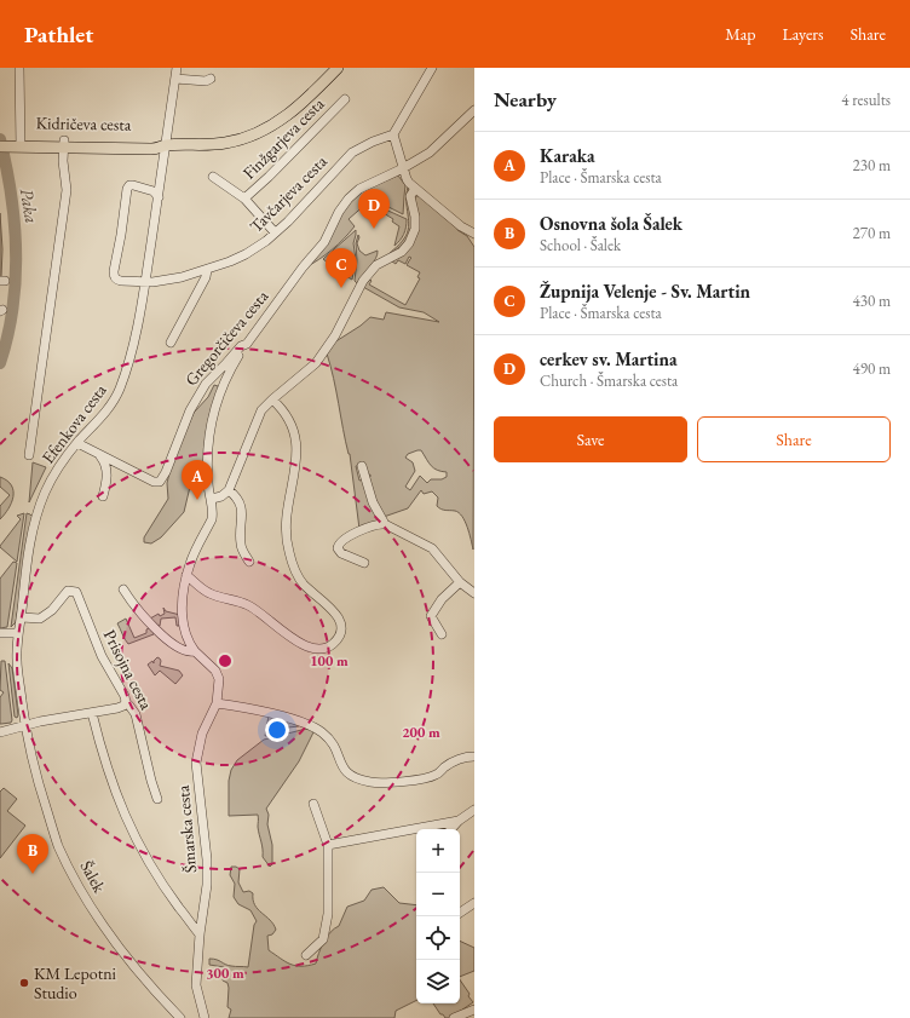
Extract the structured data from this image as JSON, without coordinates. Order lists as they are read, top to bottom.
{
  "streets": {
    "main road": ["Kidričeva cesta"],
    "street": [
      "Finžgarjeva cesta",
      "Tavčarjeva cesta",
      "Gregorčičeva cesta",
      "Efenkova cesta",
      "Prisojna cesta",
      "Šmarska cesta",
      "Šalek"
    ]
  },
  "crossings": [
    ["Kidričeva cesta", "Efenkova cesta"],
    ["Tavčarjeva cesta", "Efenkova cesta"],
    ["Gregorčičeva cesta", "Efenkova cesta"],
    ["Gregorčičeva cesta", "Šmarska cesta"],
    ["Efenkova cesta", "Prisojna cesta"],
    ["Efenkova cesta", "Šalek"]
  ],
  "water": ["Paka"],
  "places": ["KM Lepotni Studio"],
  "page": {
    "header": "Pathlet",
    "nav": ["Map", "Layers", "Share"],
    "heading": ["Nearby", "4 results"],
    "list": [
      {
        "mark": "A",
        "name": "Karaka",
        "note": "Place · Šmarska cesta",
        "value": "230 m"
      },
      {
        "mark": "B",
        "name": "Osnovna šola Šalek",
        "note": "School · Šalek",
        "value": "270 m"
      },
      {
        "mark": "C",
        "name": "Župnija Velenje - Sv. Martin",
        "note": "Place · Šmarska cesta",
        "value": "430 m"
      },
      {
        "mark": "D",
        "name": "cerkev sv. Martina",
        "note": "Church · Šmarska cesta",
        "value": "490 m"
      }
    ],
    "pins": [
      "D",
      "C",
      "A",
      "B"
    ],
    "buttons": ["Save", "Share"],
    "map_buttons": ["+", "−"]
  },
  "rings": ["100 m", "200 m", "300 m"]
}
